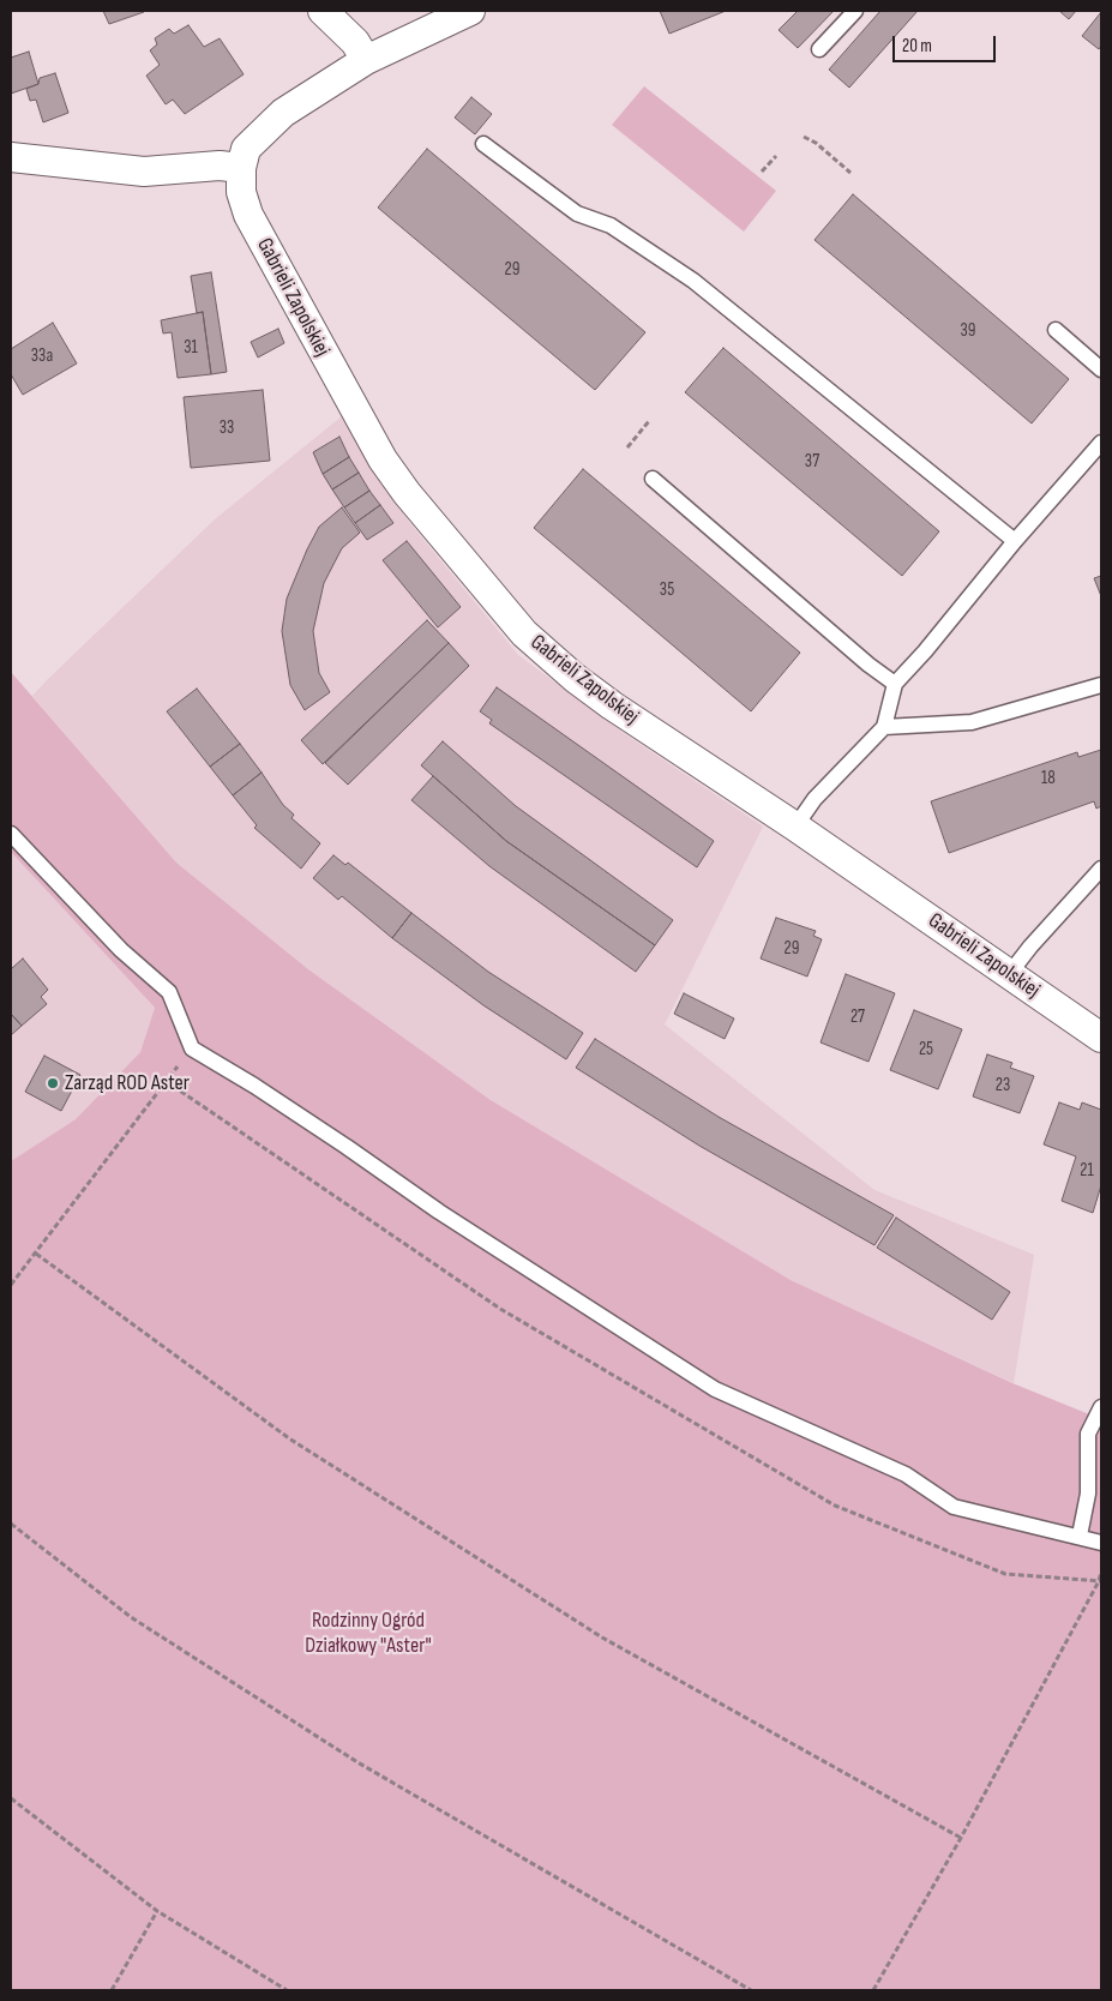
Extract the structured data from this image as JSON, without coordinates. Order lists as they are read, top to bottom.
{
  "streets": {
    "street": ["Gabrieli Zapolskiej"]
  },
  "parks": ["Rodzinny Ogród Działkowy \"Aster\""],
  "places": ["Zarząd ROD Aster"],
  "house_numbers": [
    "29",
    "39",
    "31",
    "33a",
    "33",
    "37",
    "35",
    "18",
    "29",
    "27",
    "25",
    "23",
    "21"
  ],
  "scale_bar": "20 m"
}
